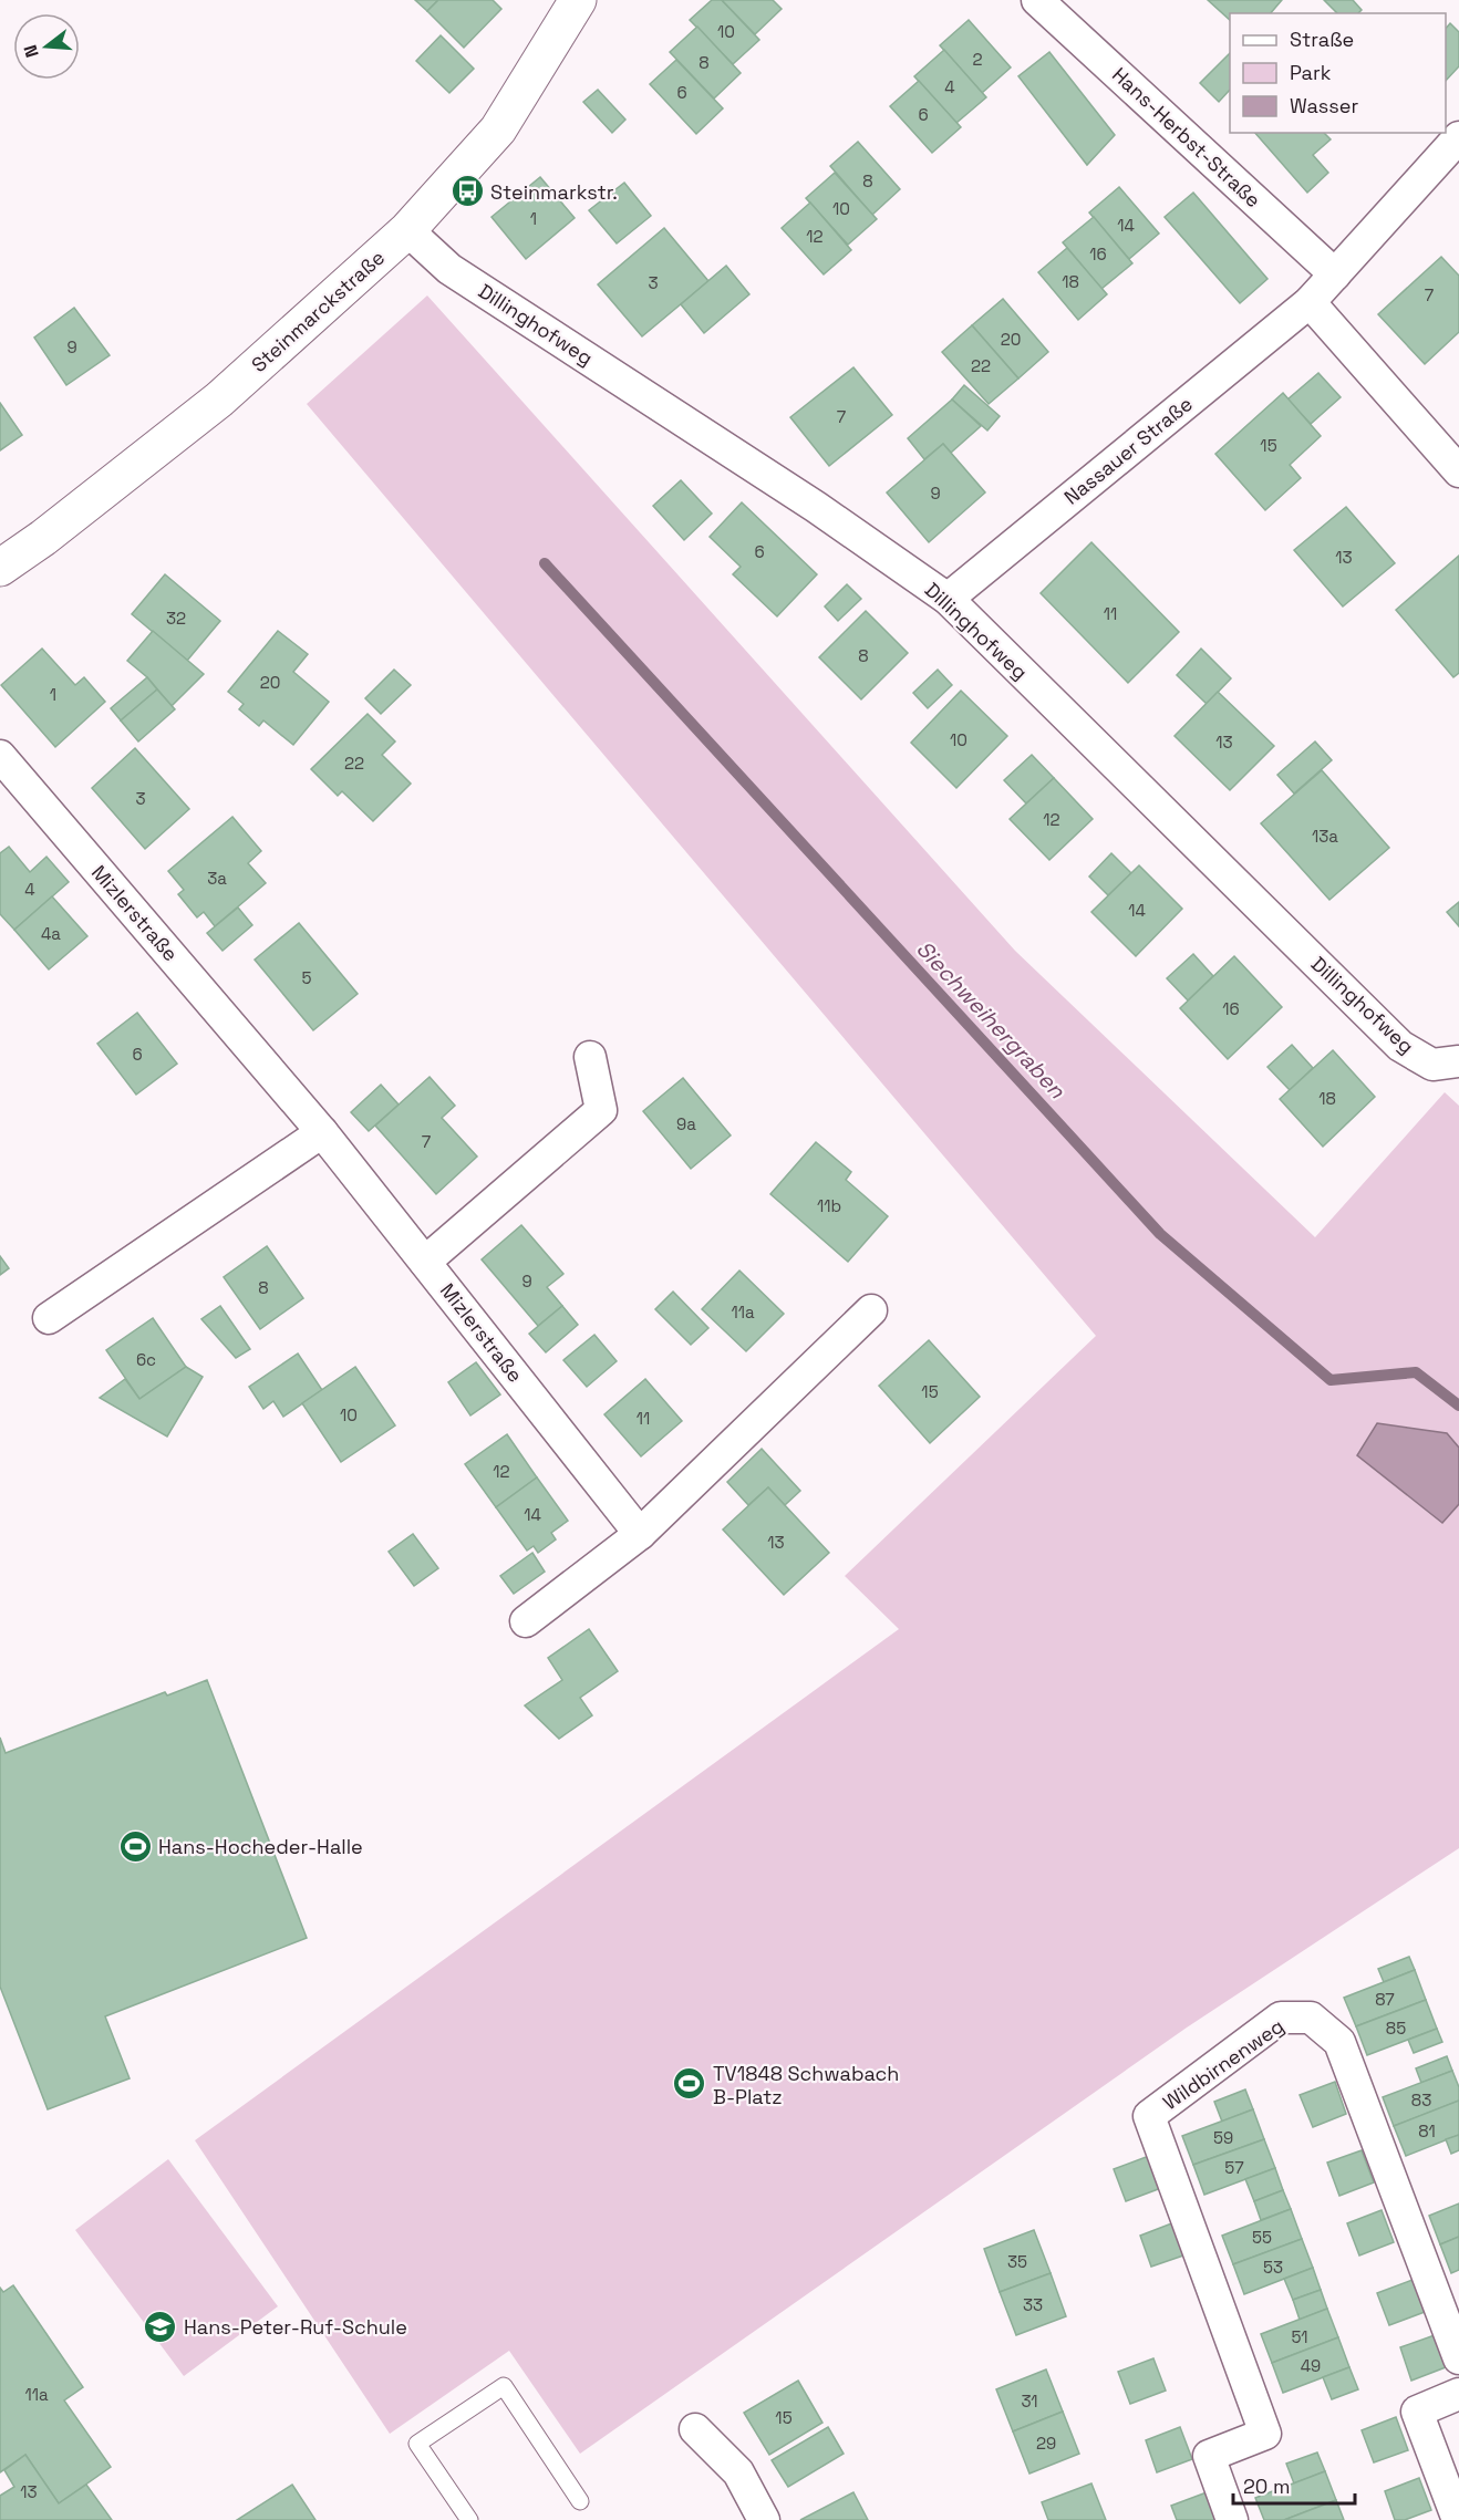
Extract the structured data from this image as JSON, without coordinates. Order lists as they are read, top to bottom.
{
  "streets": {
    "street": [
      "Hans-Herbst-Straße",
      "Steinmarckstraße",
      "Dillinghofweg",
      "Nassauer Straße",
      "Mizlerstraße",
      "Wildbirnenweg"
    ]
  },
  "crossings": [
    ["Hans-Herbst-Straße", "Nassauer Straße"],
    ["Steinmarckstraße", "Dillinghofweg"],
    ["Dillinghofweg", "Nassauer Straße"]
  ],
  "water": ["Siechweihergraben"],
  "places": {
    "bus stop": ["Steinmarkstr."],
    "sports": ["Hans-Hocheder-Halle", "TV1848 Schwabach B-Platz"],
    "school or university": ["Hans-Peter-Ruf-Schule"]
  },
  "house_numbers": [
    "10",
    "2",
    "8",
    "4",
    "6",
    "6",
    "8",
    "10",
    "1",
    "14",
    "12",
    "16",
    "18",
    "3",
    "7",
    "20",
    "9",
    "22",
    "7",
    "15",
    "9",
    "6",
    "13",
    "11",
    "32",
    "8",
    "20",
    "1",
    "10",
    "13",
    "22",
    "3",
    "12",
    "13a",
    "3a",
    "4",
    "14",
    "4a",
    "5",
    "16",
    "6",
    "18",
    "9a",
    "7",
    "11b",
    "9",
    "8",
    "11a",
    "6c",
    "15",
    "10",
    "11",
    "12",
    "14",
    "13",
    "87",
    "85",
    "83",
    "81",
    "59",
    "57",
    "55",
    "35",
    "53",
    "33",
    "51",
    "49",
    "11a",
    "31",
    "15",
    "29",
    "13"
  ],
  "legend": ["Straße", "Park", "Wasser"],
  "scale_bar": "20 m",
  "north": "left"
}
